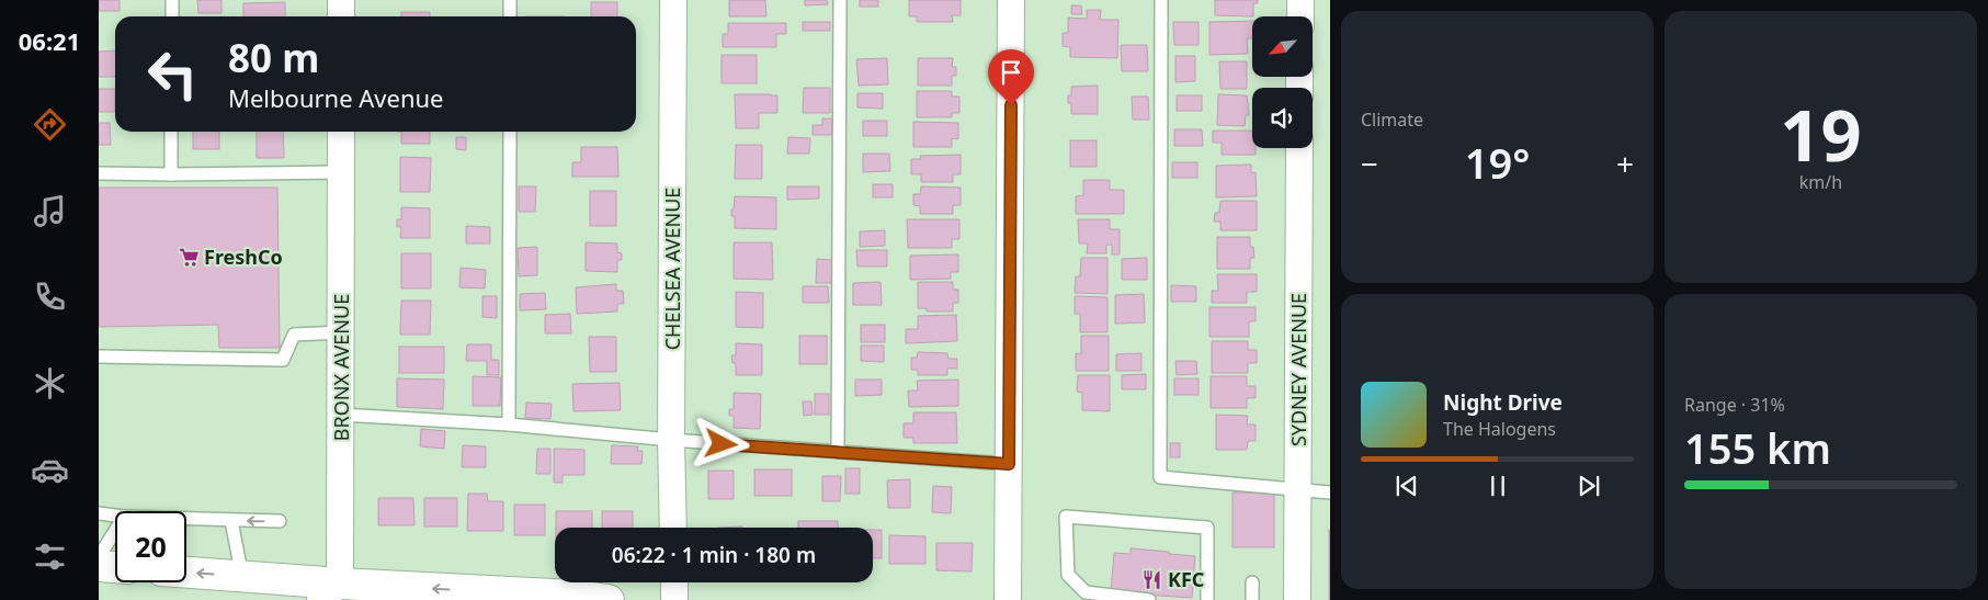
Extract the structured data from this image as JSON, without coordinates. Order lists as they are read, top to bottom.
{
  "streets": {
    "street": ["CHELSEA AVENUE", "BRONX AVENUE", "SYDNEY AVENUE"]
  },
  "places": {
    "supermarket": ["FreshCo"],
    "restaurant": ["KFC"]
  },
  "north": "bottom left",
  "page": {
    "tabs": "06:21",
    "tile": [
      "Climate",
      ["19", "km/h"],
      ["Range · 31%", "155 km"]
    ],
    "turn": ["80 m", "Melbourne Avenue"],
    "heat": ["−", "19°", "+"],
    "song": ["Night Drive", "The Halogens"],
    "limit": "20",
    "trip": "06:22 · 1 min · 180 m"
  }
}
